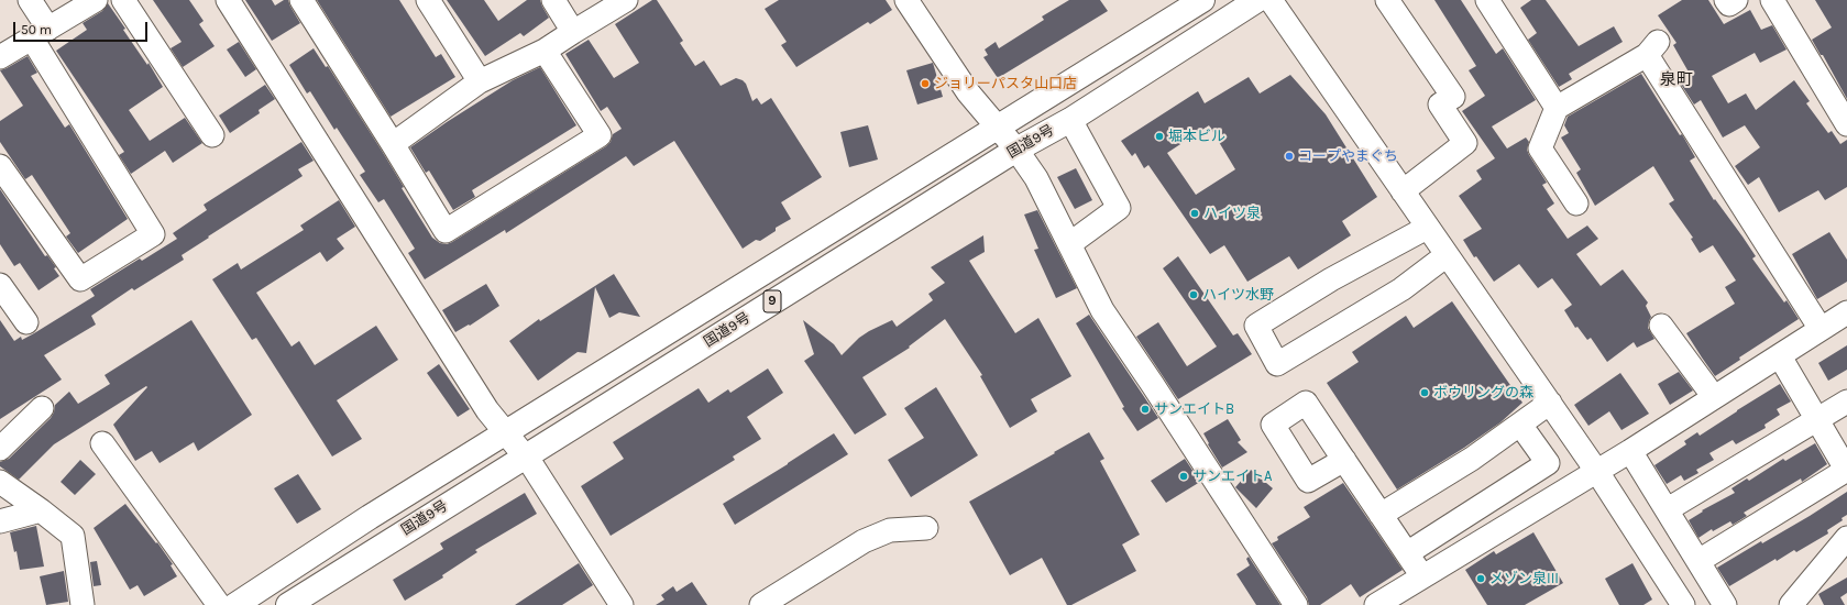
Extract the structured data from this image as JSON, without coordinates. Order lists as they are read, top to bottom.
{
  "streets": {
    "highway": ["国道9号", "9"]
  },
  "districts": ["泉町"],
  "places": [
    "ジョリーパスタ山口店",
    "堀本ビル",
    "コープやまぐち",
    "ハイツ泉",
    "ハイツ水野",
    "ボウリングの森",
    "サンエイトB",
    "サンエイトA",
    "メゾン泉III"
  ],
  "scale_bar": "50 m"
}
